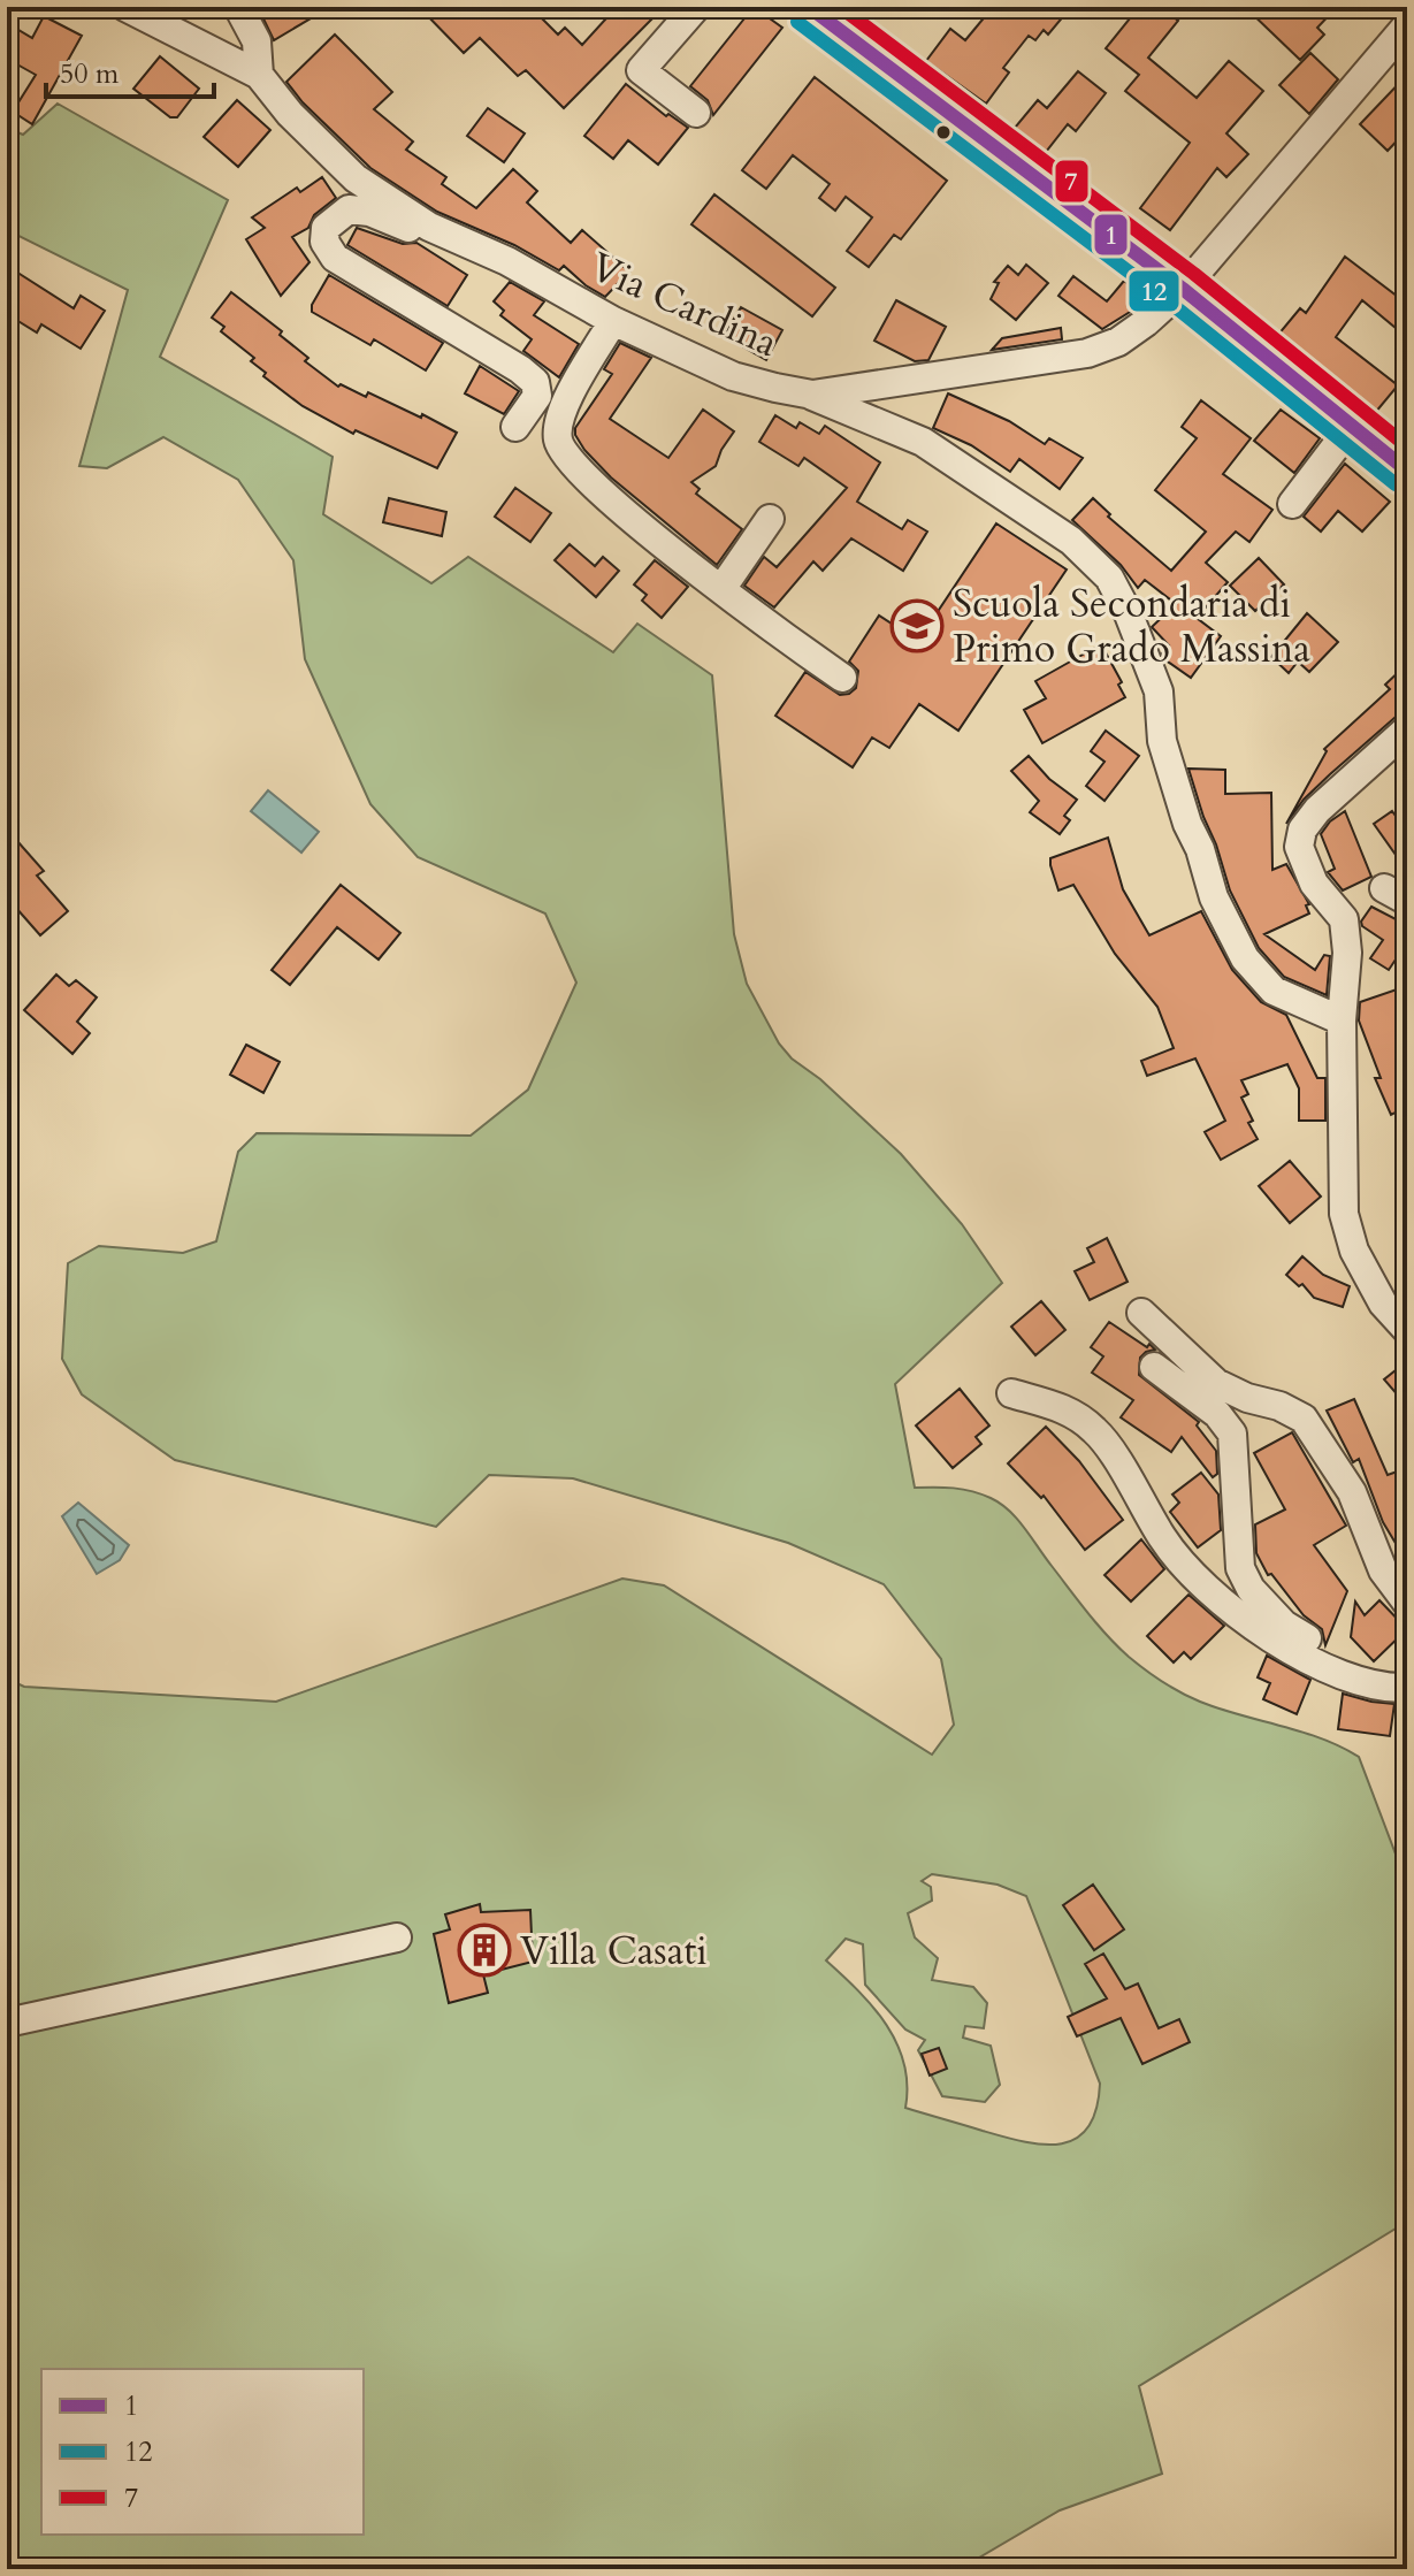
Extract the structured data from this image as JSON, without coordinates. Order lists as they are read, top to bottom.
{
  "streets": {
    "street": ["Via Cardina"]
  },
  "places": {
    "school or university": ["Scuola Secondaria di Primo Grado Massina"],
    "building": ["Villa Casati"]
  },
  "lines": ["transit line 1", "transit line 7", "transit line 12"],
  "legend": ["1", "12", "7"],
  "scale_bar": "50 m"
}
